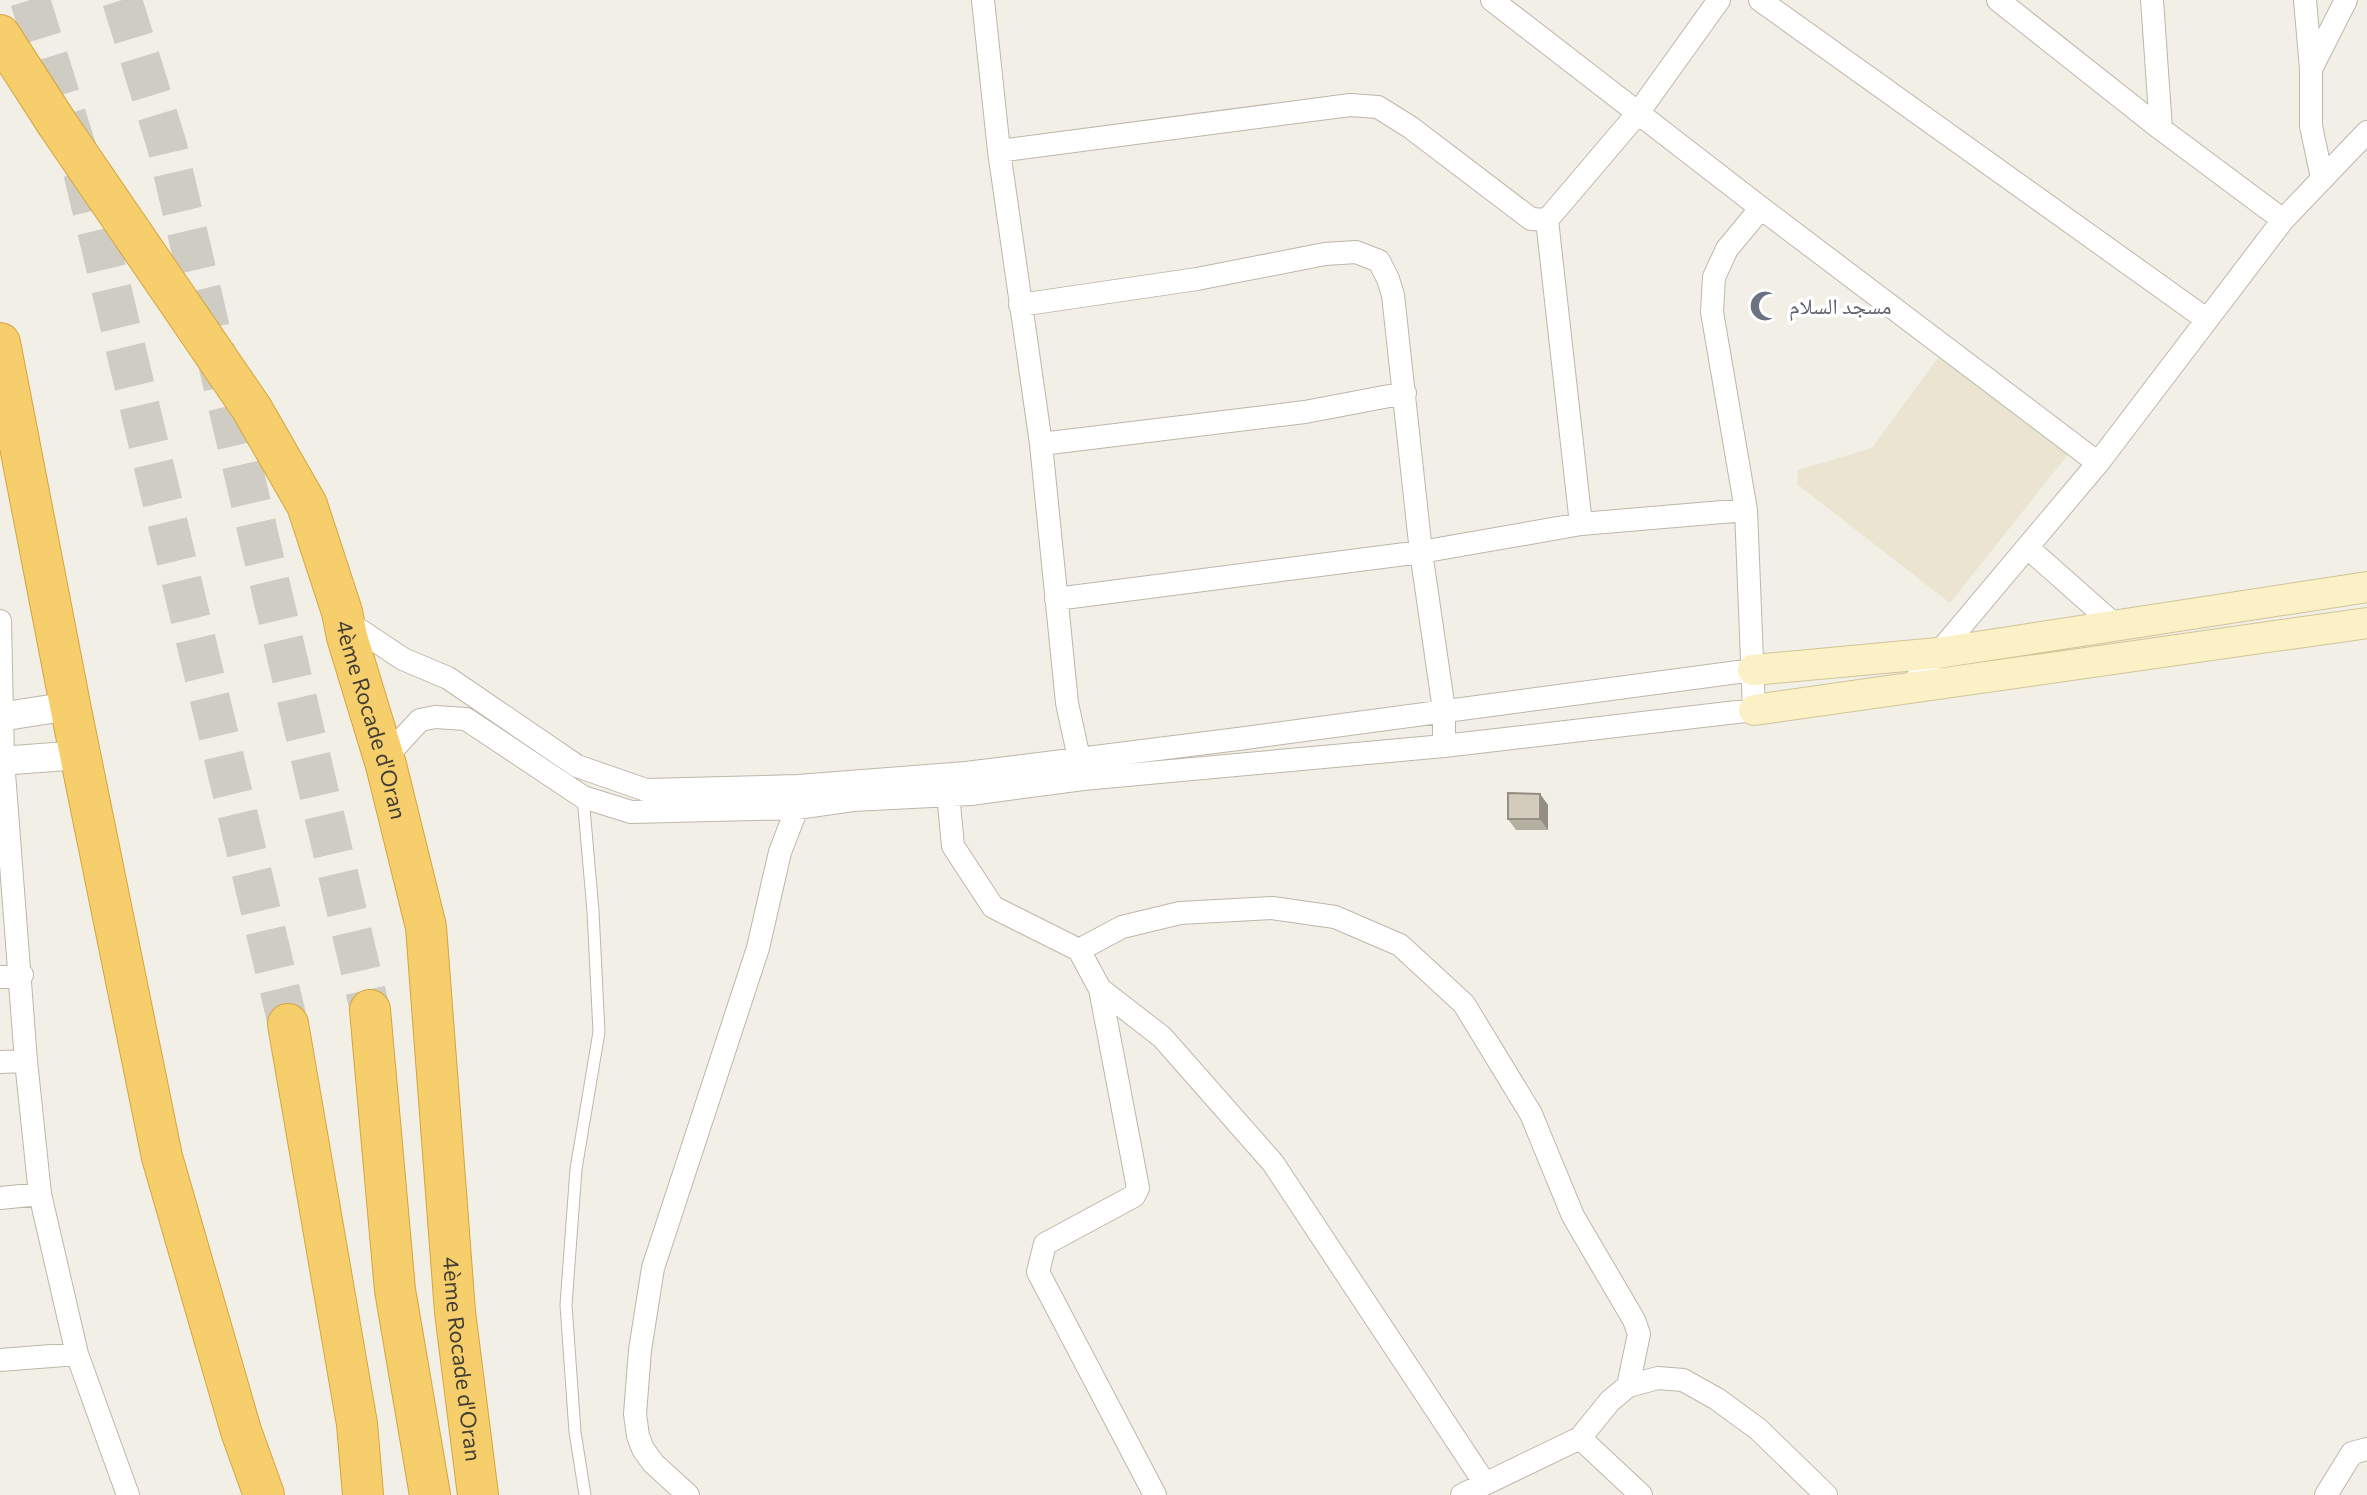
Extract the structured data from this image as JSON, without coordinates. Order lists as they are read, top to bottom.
{
  "streets": {
    "highway": ["4ème Rocade d'Oran"]
  },
  "places": {
    "mosque": ["مسجد السلام"]
  }
}
